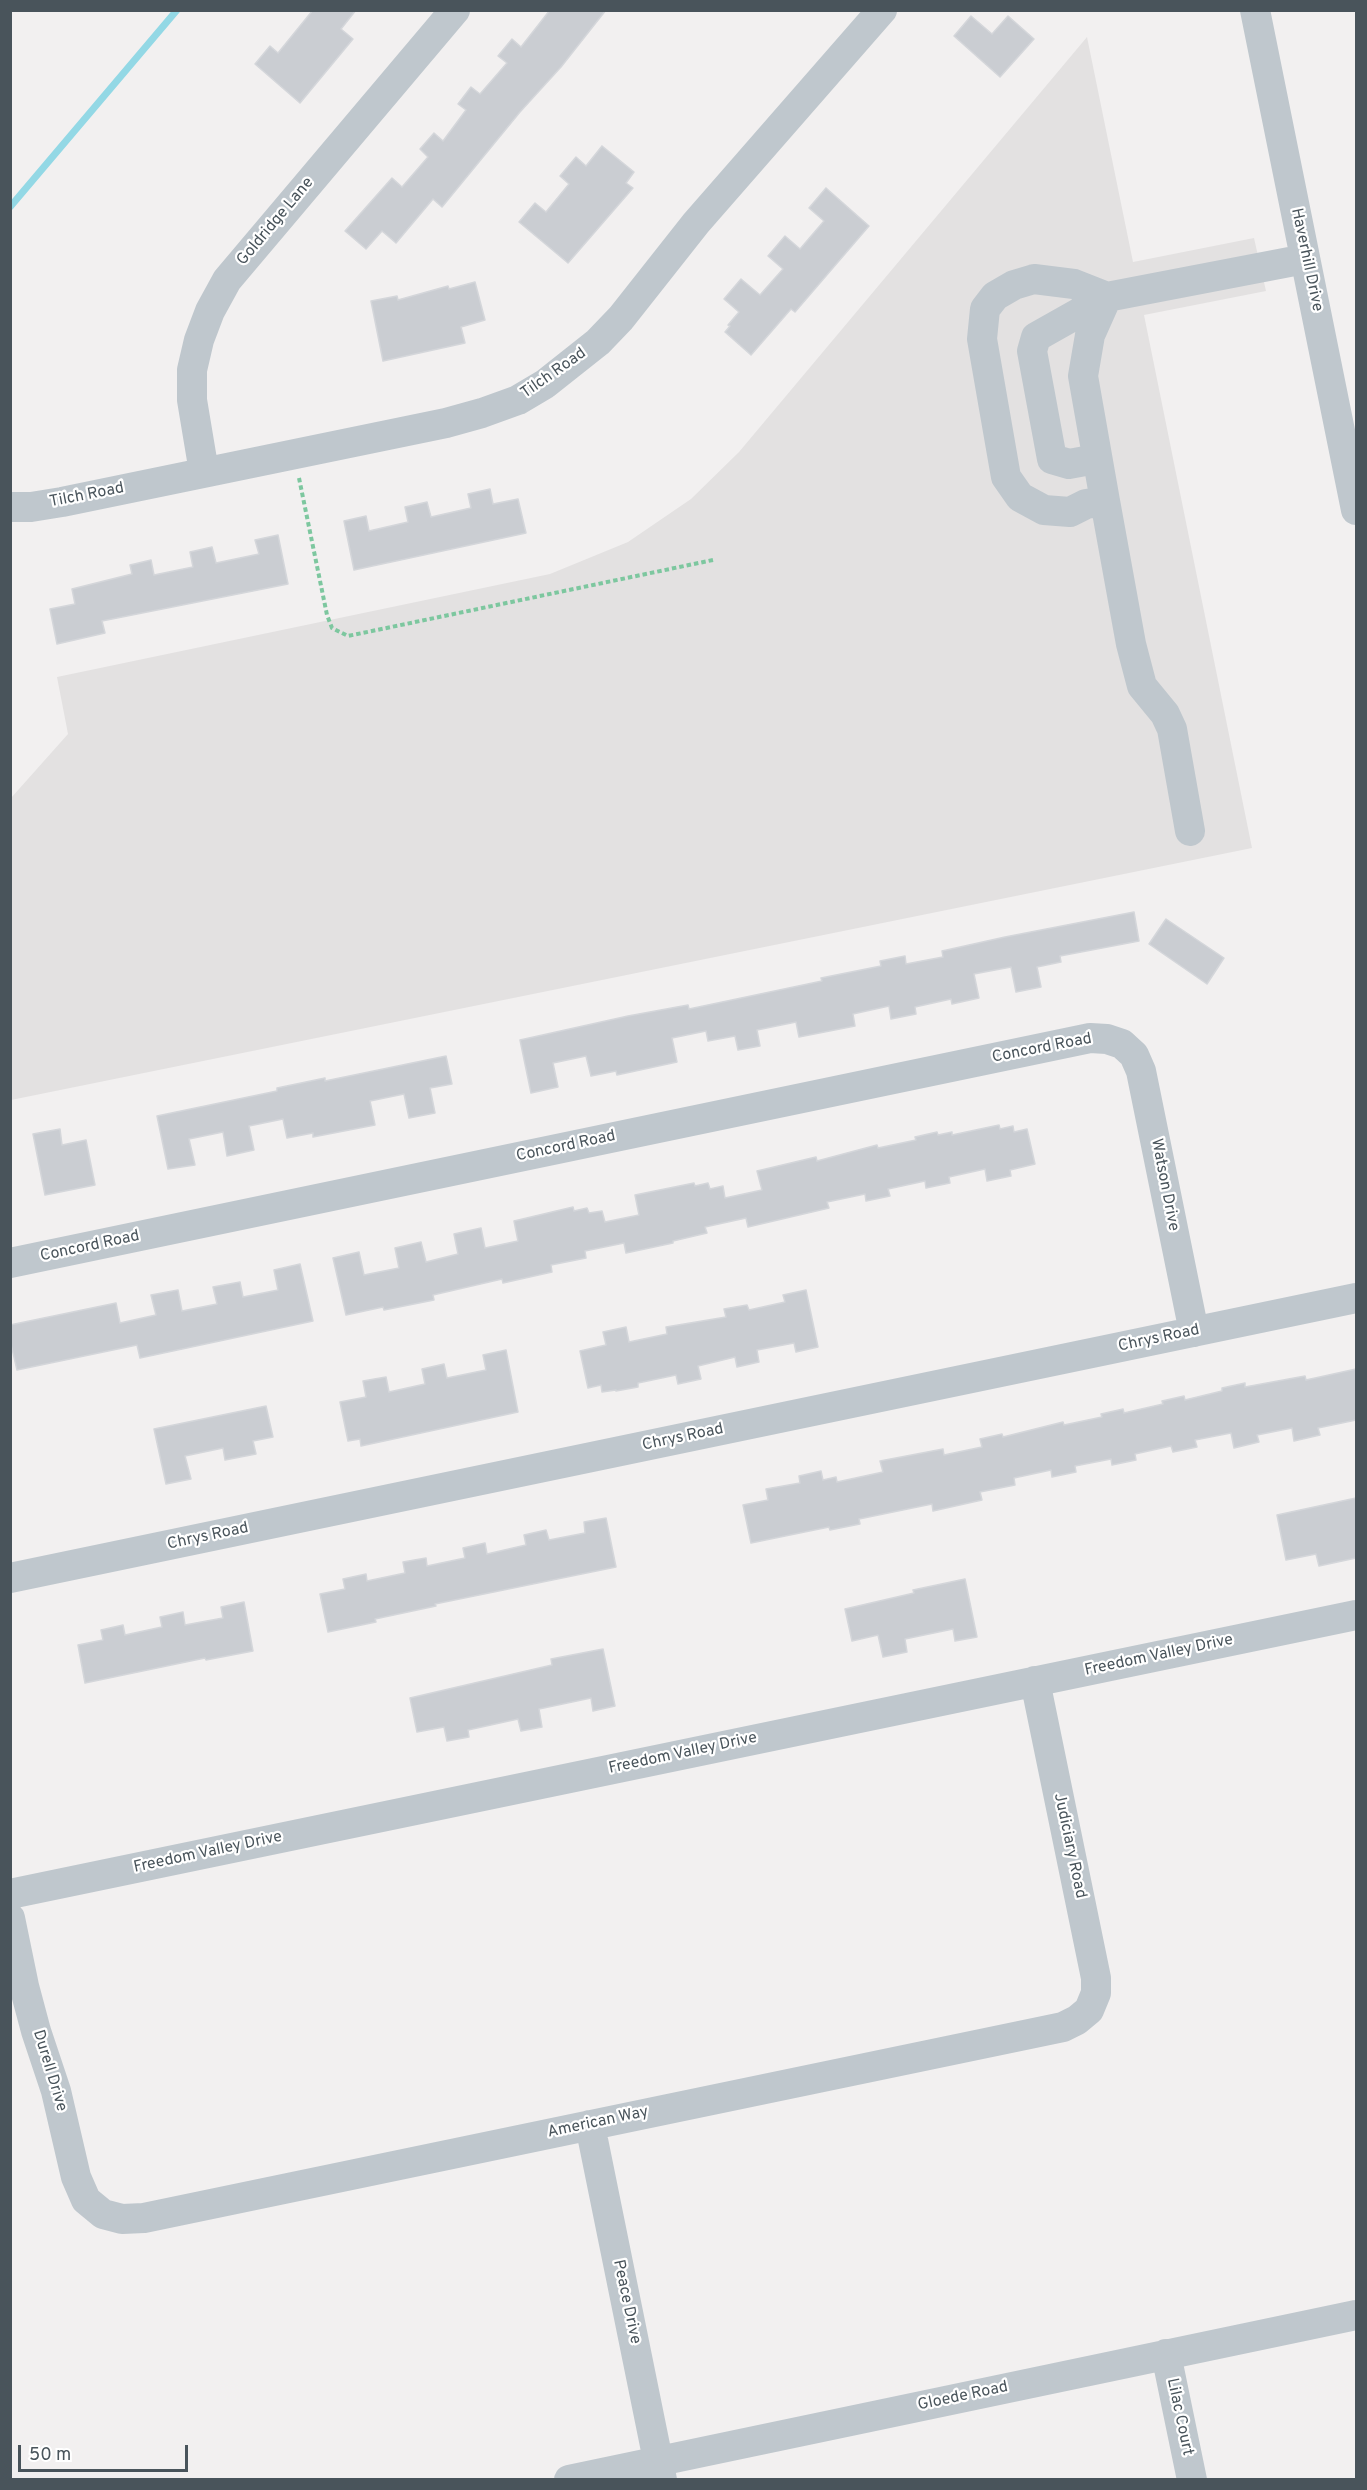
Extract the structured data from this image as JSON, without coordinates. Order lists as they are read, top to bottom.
{
  "streets": {
    "street": [
      "Goldridge Lane",
      "Haverhill Drive",
      "Tilch Road",
      "Concord Road",
      "Watson Drive",
      "Chrys Road",
      "Freedom Valley Drive",
      "Judiciary Road",
      "Durell Drive",
      "American Way",
      "Peace Drive",
      "Gloede Road",
      "Lilac Court"
    ]
  },
  "crossings": [
    ["Goldridge Lane", "Tilch Road"],
    ["Concord Road", "Watson Drive"],
    ["Watson Drive", "Chrys Road"],
    ["Freedom Valley Drive", "Judiciary Road"],
    ["Judiciary Road", "American Way"],
    ["Durell Drive", "American Way"],
    ["American Way", "Peace Drive"],
    ["Peace Drive", "Gloede Road"],
    ["Gloede Road", "Lilac Court"]
  ],
  "scale_bar": "50 m"
}
